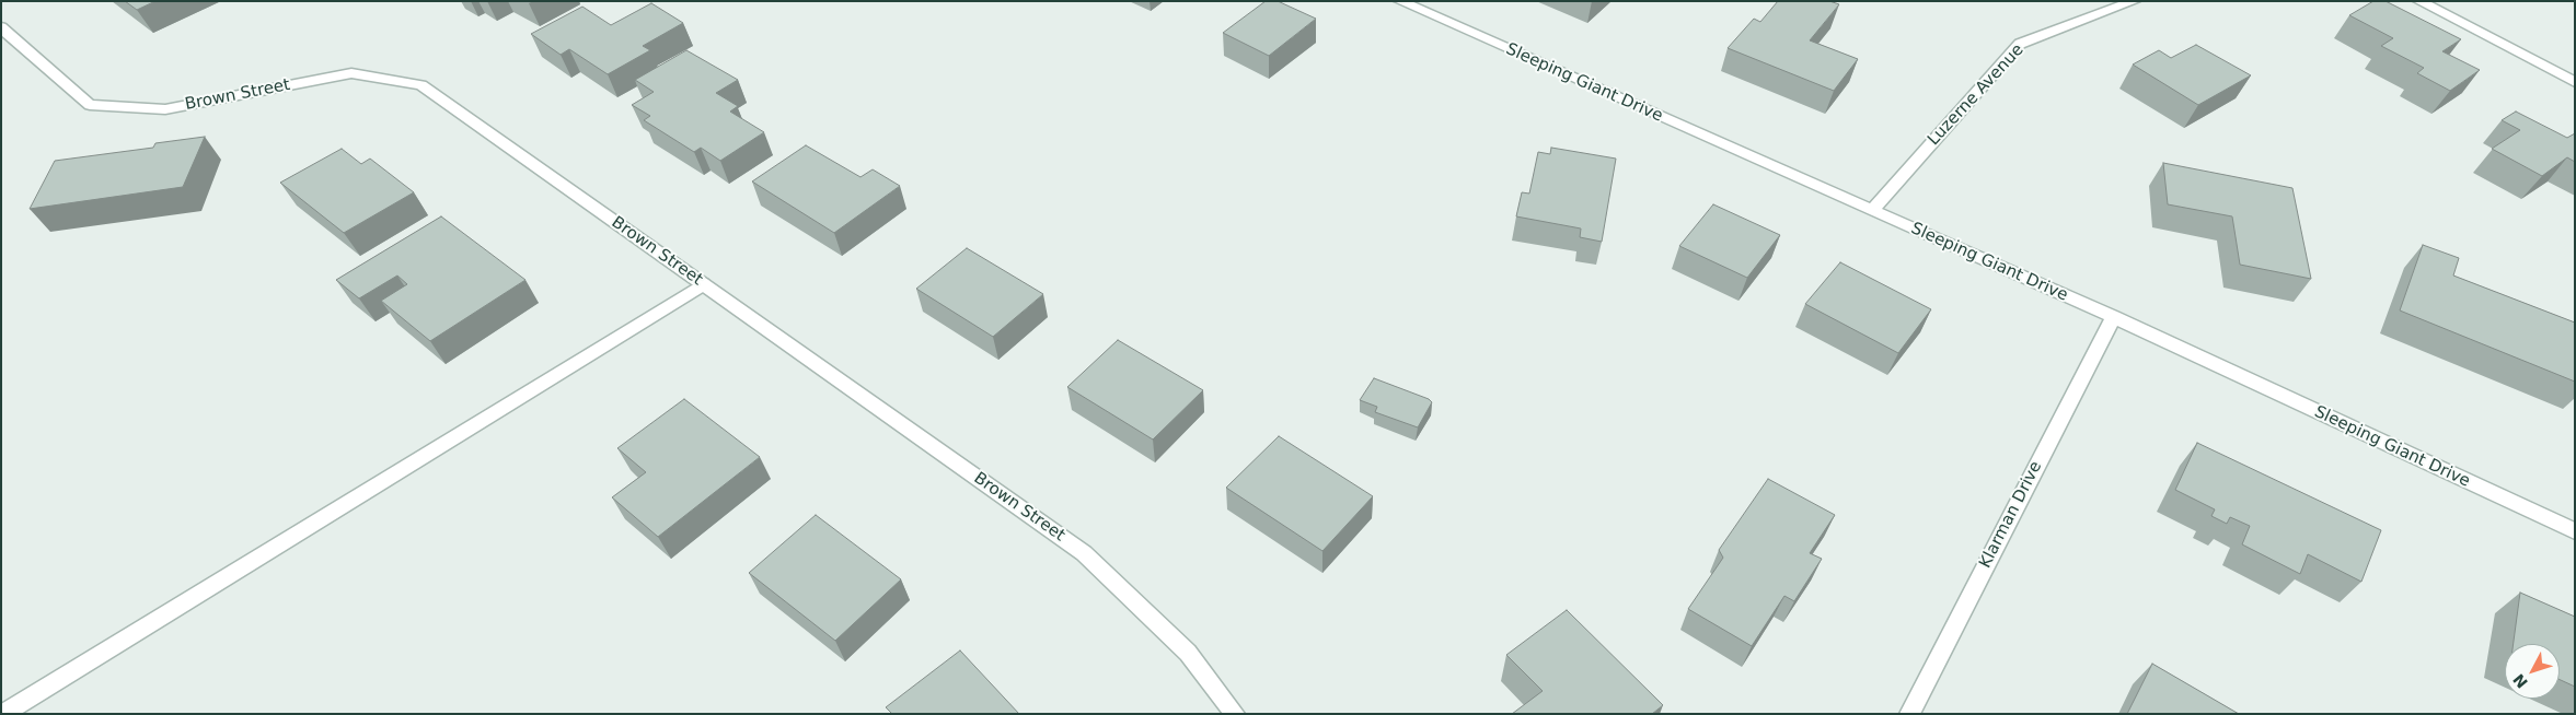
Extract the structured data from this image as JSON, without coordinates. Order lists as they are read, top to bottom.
{
  "streets": {
    "street": [
      "Sleeping Giant Drive",
      "Brown Street",
      "Luzerne Avenue",
      "Klarman Drive"
    ]
  },
  "crossings": [
    ["Sleeping Giant Drive", "Luzerne Avenue"],
    ["Sleeping Giant Drive", "Klarman Drive"]
  ],
  "north": "bottom left"
}
